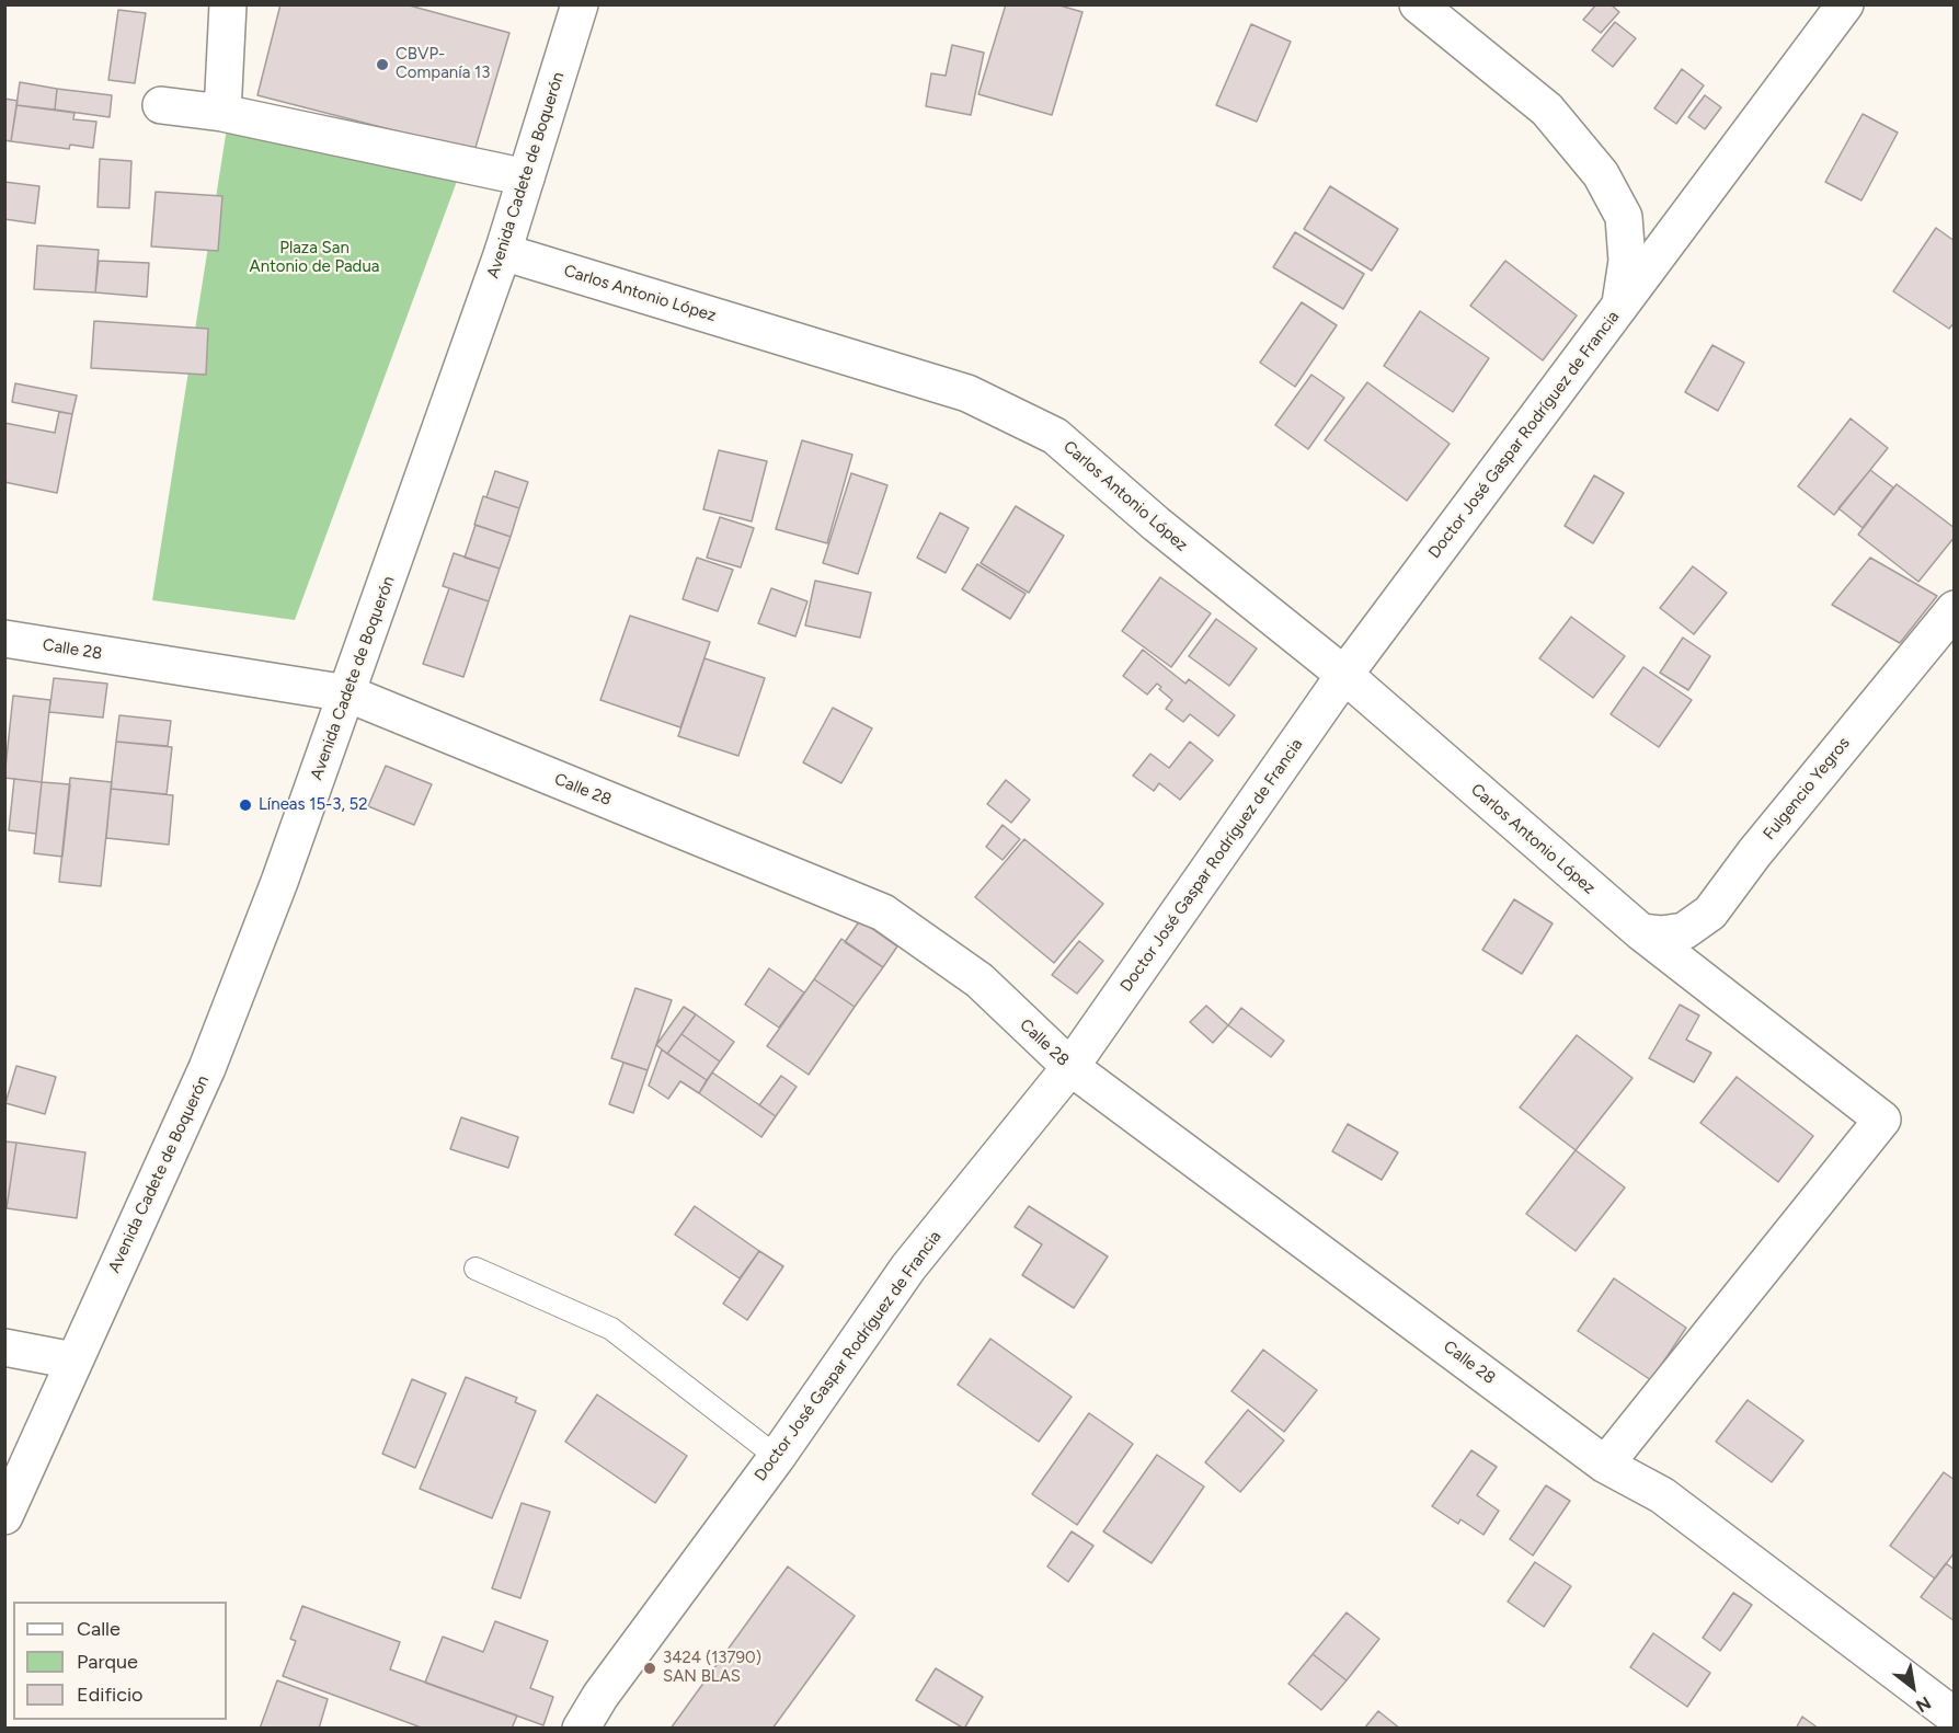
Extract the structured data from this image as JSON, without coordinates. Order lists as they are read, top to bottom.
{
  "streets": {
    "street": [
      "Avenida Cadete de Boquerón",
      "Carlos Antonio López",
      "Doctor José Gaspar Rodríguez de Francia",
      "Calle 28",
      "Fulgencio Yegros"
    ]
  },
  "crossings": [
    ["Avenida Cadete de Boquerón", "Carlos Antonio López"],
    ["Avenida Cadete de Boquerón", "Calle 28"],
    ["Carlos Antonio López", "Doctor José Gaspar Rodríguez de Francia"],
    ["Carlos Antonio López", "Calle 28"],
    ["Carlos Antonio López", "Fulgencio Yegros"],
    ["Doctor José Gaspar Rodríguez de Francia", "Calle 28"]
  ],
  "parks": ["Plaza San Antonio de Padua"],
  "places": ["CBVP- Companía 13", "Líneas 15-3, 52", "3424 (13790) SAN BLAS"],
  "legend": ["Calle", "Parque", "Edificio"],
  "north": "bottom right"
}
